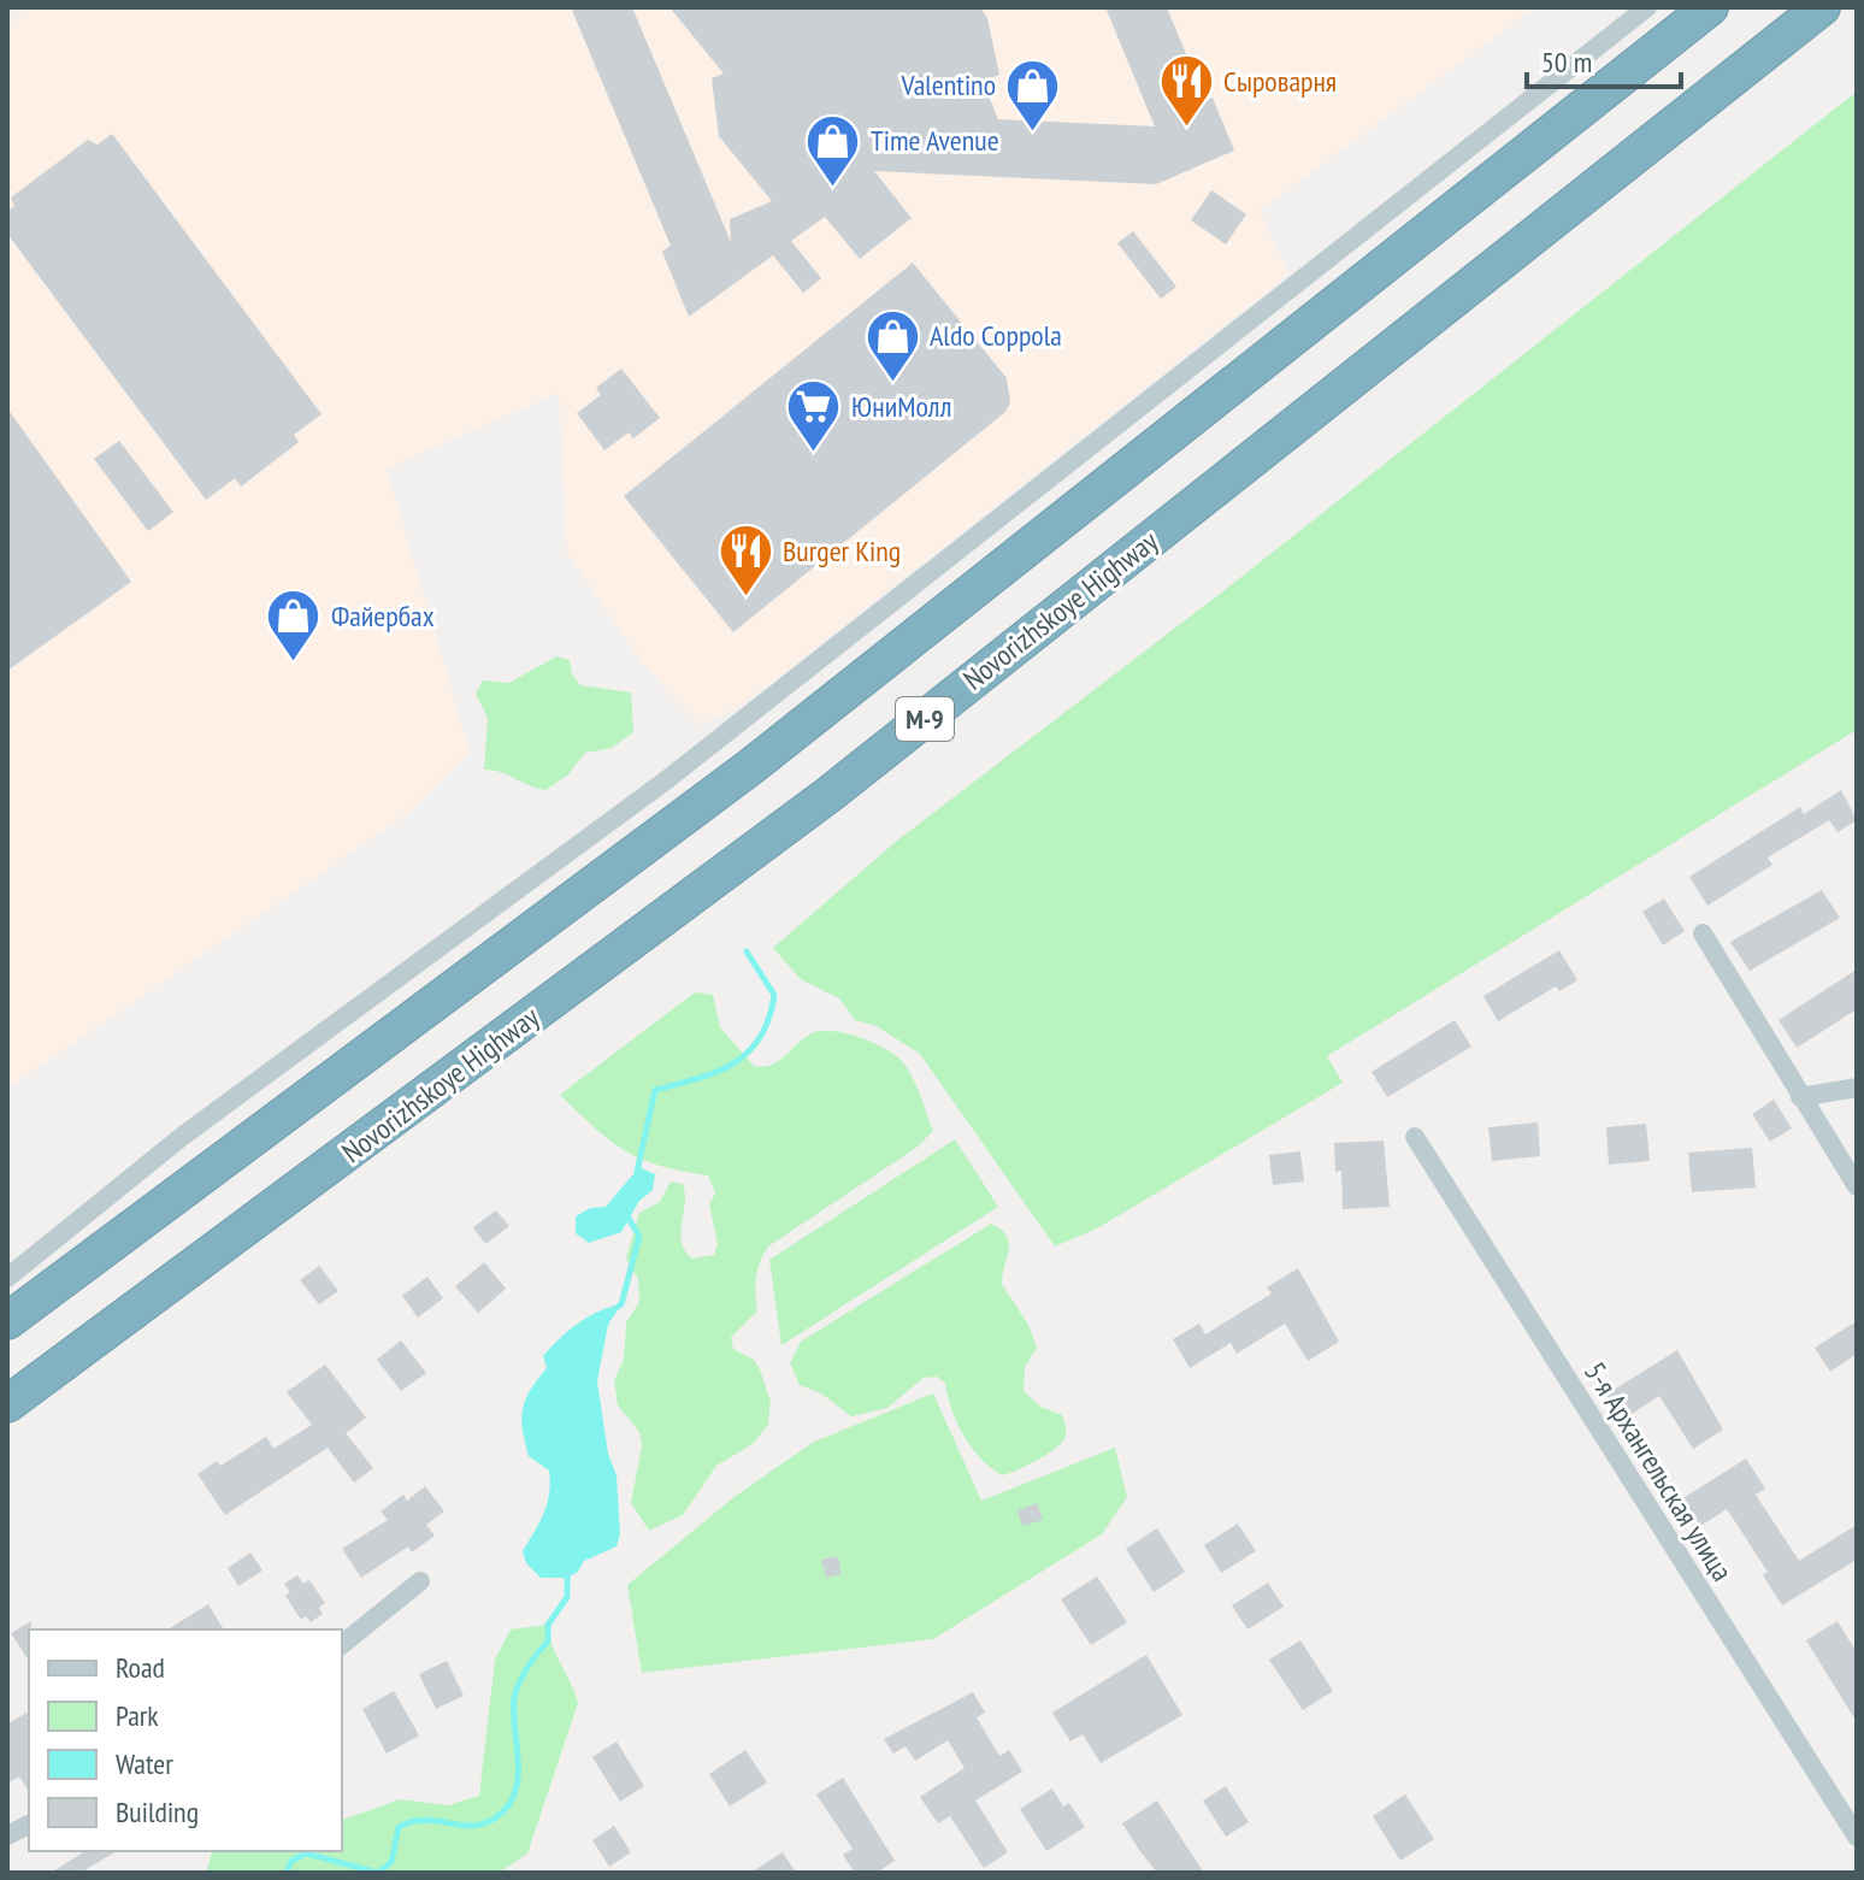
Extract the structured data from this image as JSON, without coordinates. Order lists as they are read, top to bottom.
{
  "streets": {
    "highway": ["Novorizhskoye Highway", "М-9"],
    "street": ["5-я Архангельская улица"]
  },
  "places": {
    "restaurant": ["Сыроварня", "Burger King"],
    "shop": [
      "Valentino",
      "Time Avenue",
      "Aldo Coppola",
      "Файербах"
    ],
    "supermarket": ["ЮниМолл"]
  },
  "legend": [
    "Road",
    "Park",
    "Water",
    "Building"
  ],
  "scale_bar": "50 m"
}
